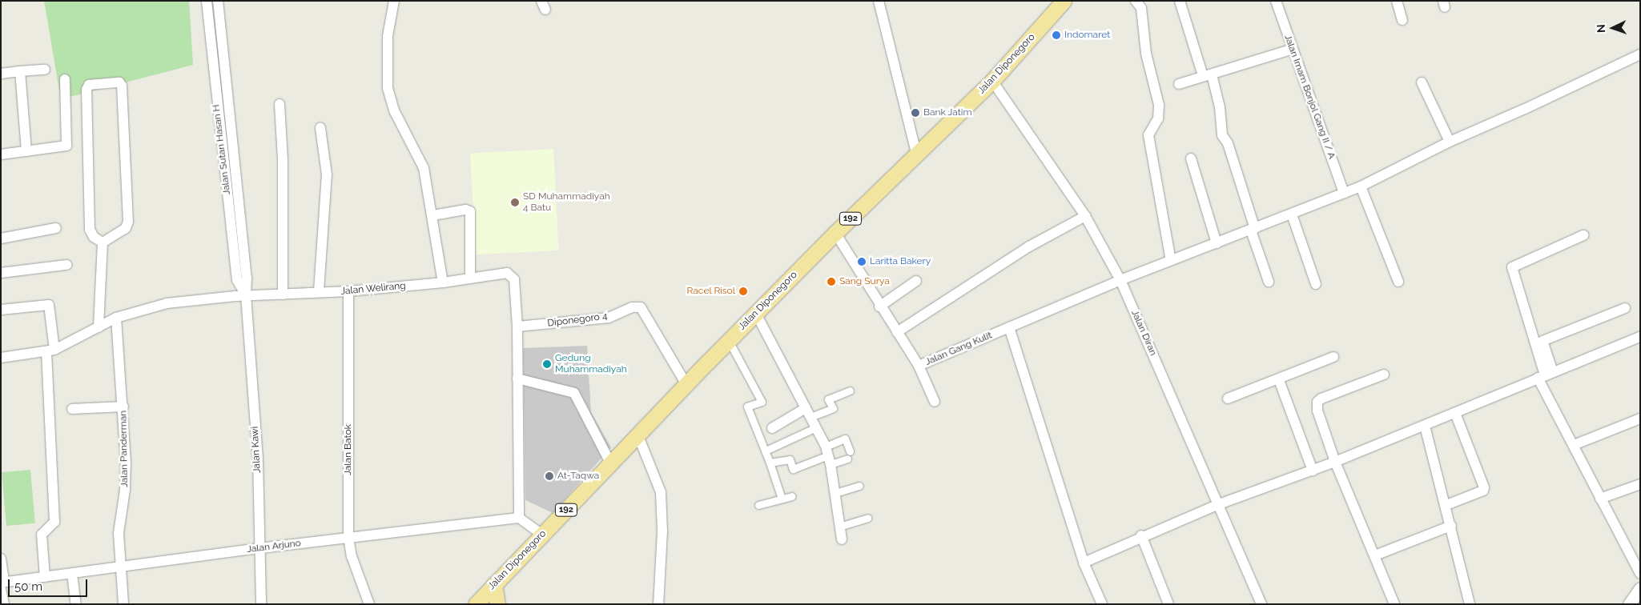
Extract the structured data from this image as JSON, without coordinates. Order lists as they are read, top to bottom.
{
  "streets": {
    "main road": ["Jalan Diponegoro", "192"],
    "street": [
      "Jalan Imam Bonjol Gang II / A",
      "Jalan Sutan Hasan H",
      "Jalan Welirang",
      "Diponegoro 4",
      "Jalan Diran",
      "Jalan Gang Kulit",
      "Jalan Panderman",
      "Jalan Kawi",
      "Jalan Batok",
      "Jalan Arjuno"
    ]
  },
  "crossings": [
    ["Jalan Diponegoro", "Diponegoro 4"],
    ["Jalan Diponegoro", "Jalan Diran"],
    ["Jalan Diponegoro", "Jalan Gang Kulit"],
    ["Jalan Imam Bonjol Gang II / A", "Jalan Gang Kulit"],
    ["Jalan Sutan Hasan H", "Jalan Welirang"],
    ["Jalan Sutan Hasan H", "Jalan Kawi"],
    ["Jalan Welirang", "Diponegoro 4"],
    ["Jalan Welirang", "Jalan Panderman"],
    ["Jalan Welirang", "Jalan Kawi"],
    ["Jalan Welirang", "Jalan Batok"],
    ["Jalan Welirang", "Jalan Arjuno"],
    ["Jalan Diran", "Jalan Gang Kulit"],
    ["Jalan Panderman", "Jalan Arjuno"],
    ["Jalan Kawi", "Jalan Arjuno"],
    ["Jalan Batok", "Jalan Arjuno"]
  ],
  "places": [
    "Indomaret",
    "Bank Jatim",
    "SD Muhammadiyah 4 Batu",
    "Laritta Bakery",
    "Sang Surya",
    "Racel Risol",
    "Gedung Muhammadiyah",
    "At-Taqwa"
  ],
  "scale_bar": "50 m",
  "north": "left"
}
